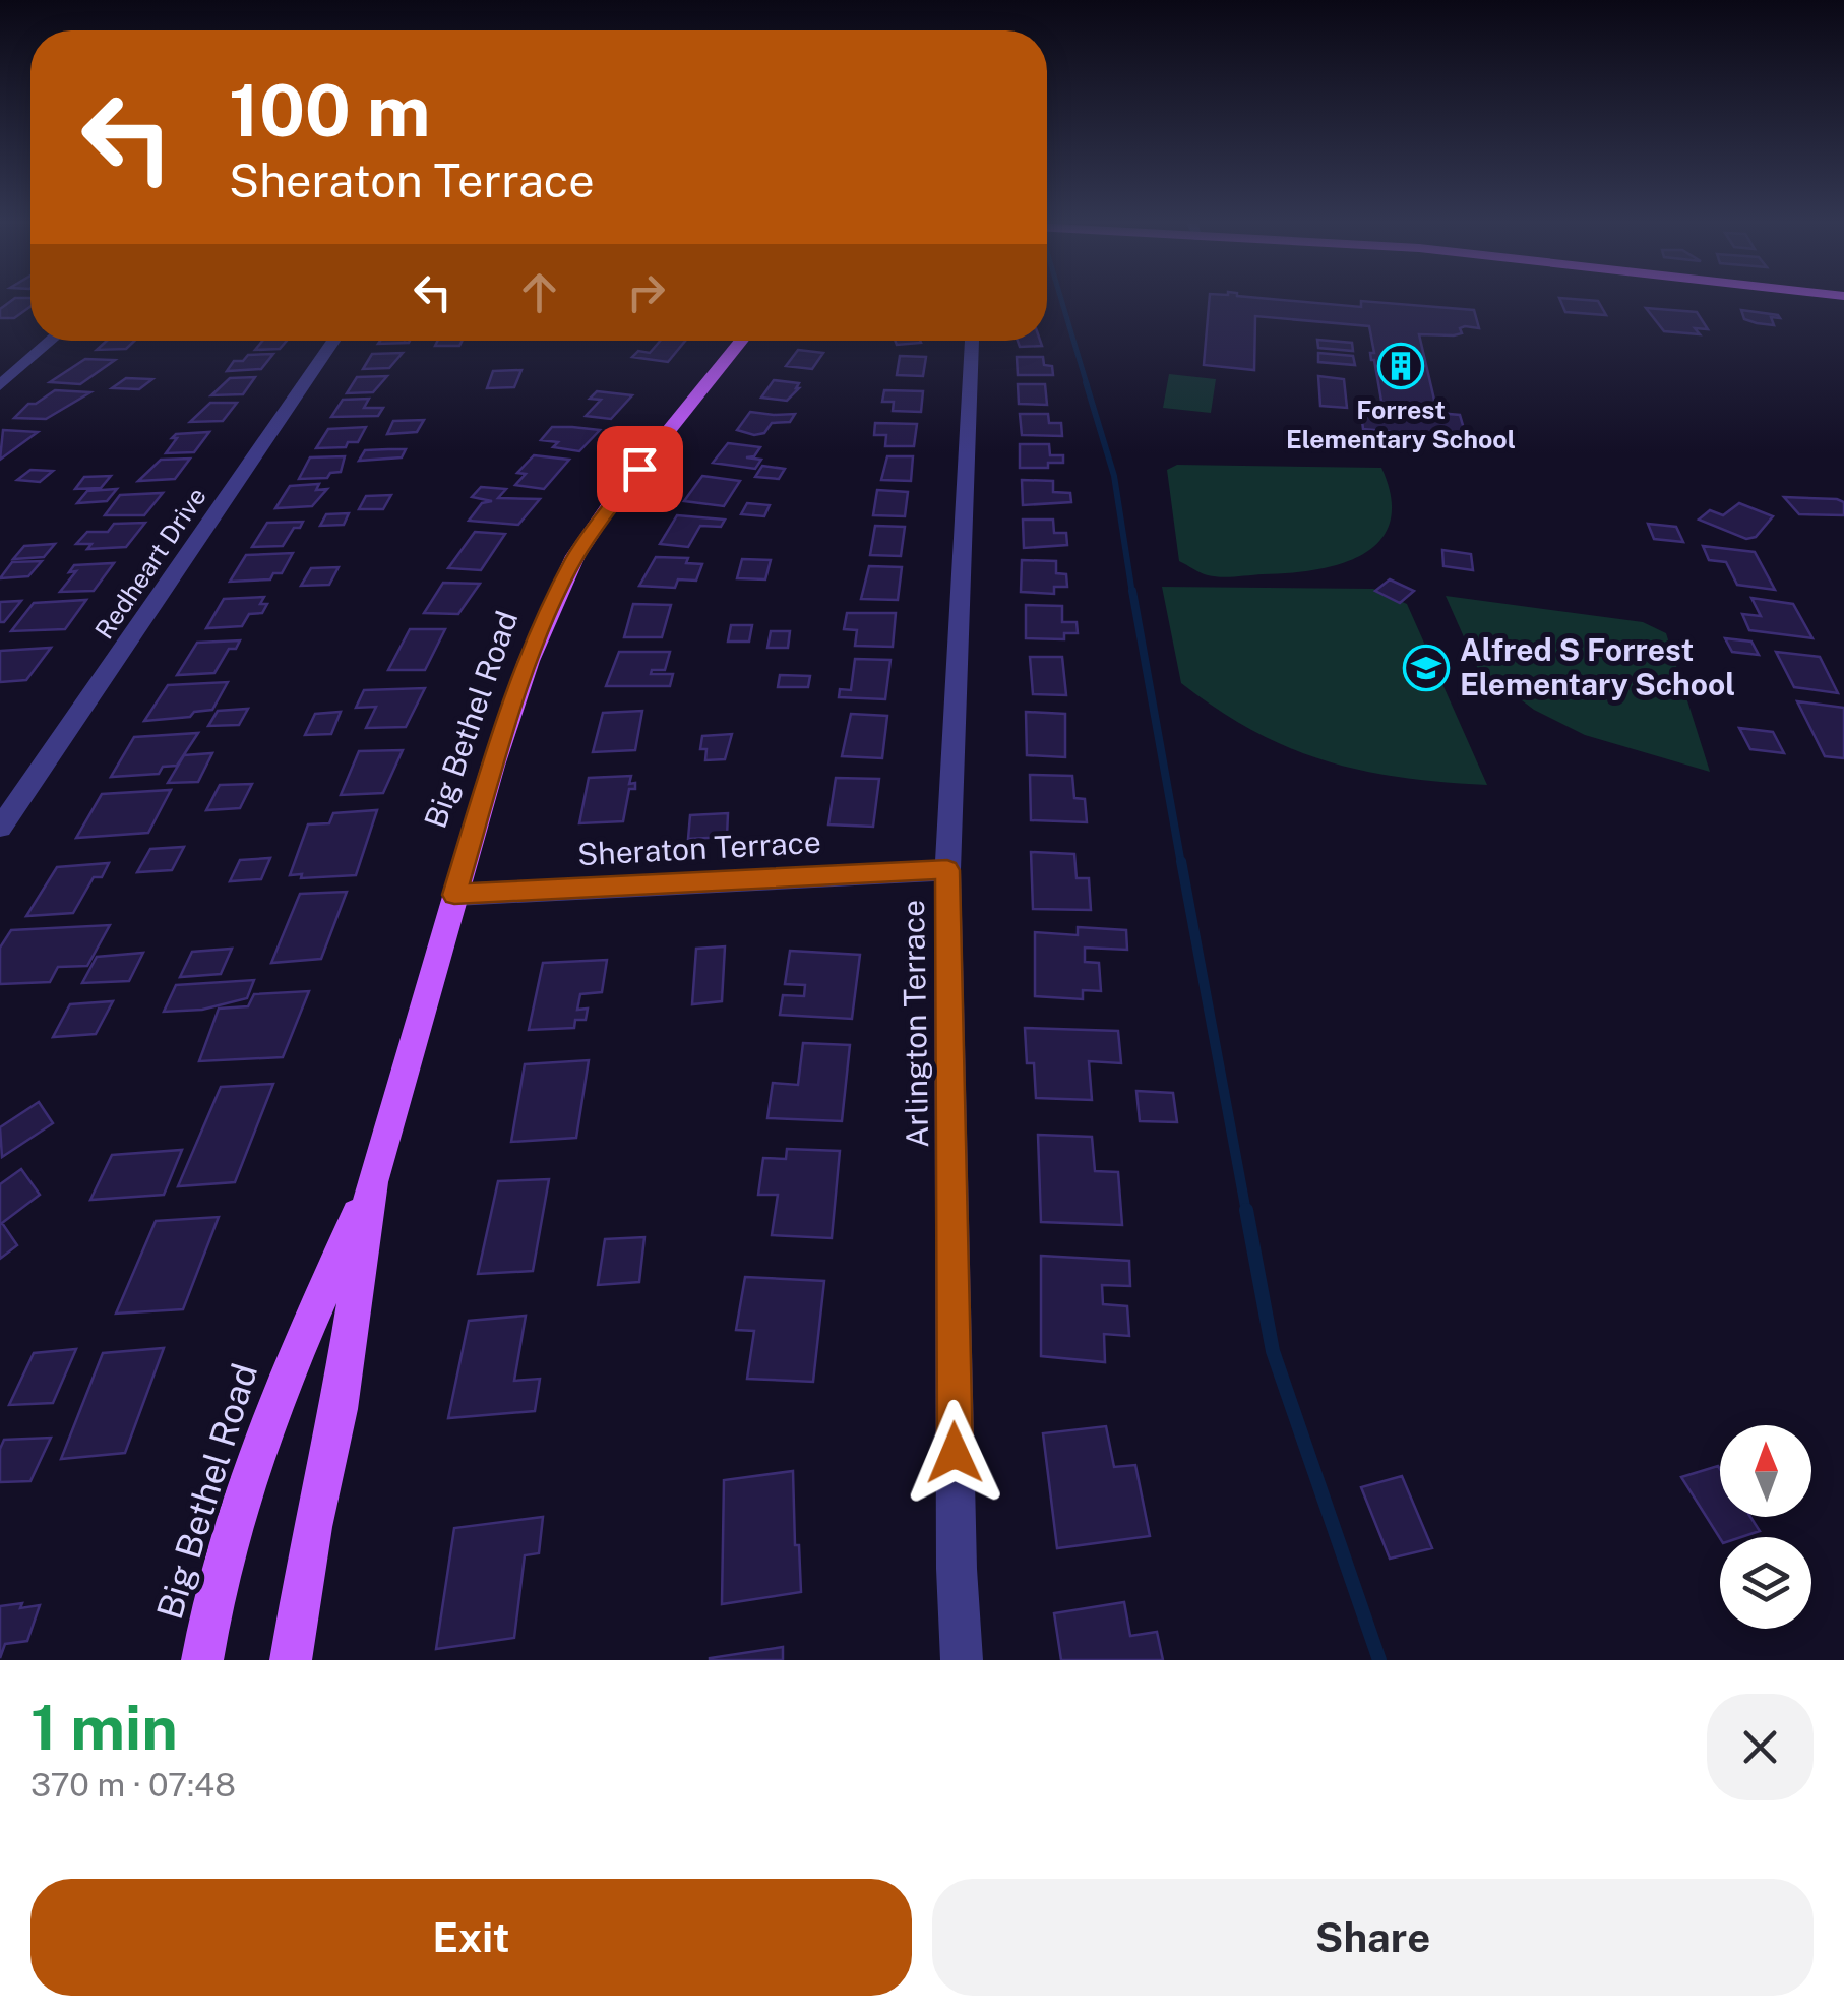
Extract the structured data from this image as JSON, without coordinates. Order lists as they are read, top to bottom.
{
  "streets": {
    "main road": ["Big Bethel Road"],
    "street": ["Redheart Drive", "Sheraton Terrace", "Arlington Terrace"]
  },
  "crossings": [
    ["Big Bethel Road", "Sheraton Terrace"],
    ["Sheraton Terrace", "Arlington Terrace"]
  ],
  "places": {
    "building": ["Forrest Elementary School"],
    "school or university": ["Alfred S Forrest Elementary School"]
  },
  "north": "top",
  "page": {
    "turn": ["100 m", "Sheraton Terrace"],
    "heading": ["1 min", "370 m · 07:48"],
    "buttons": ["Exit", "Share"]
  }
}
